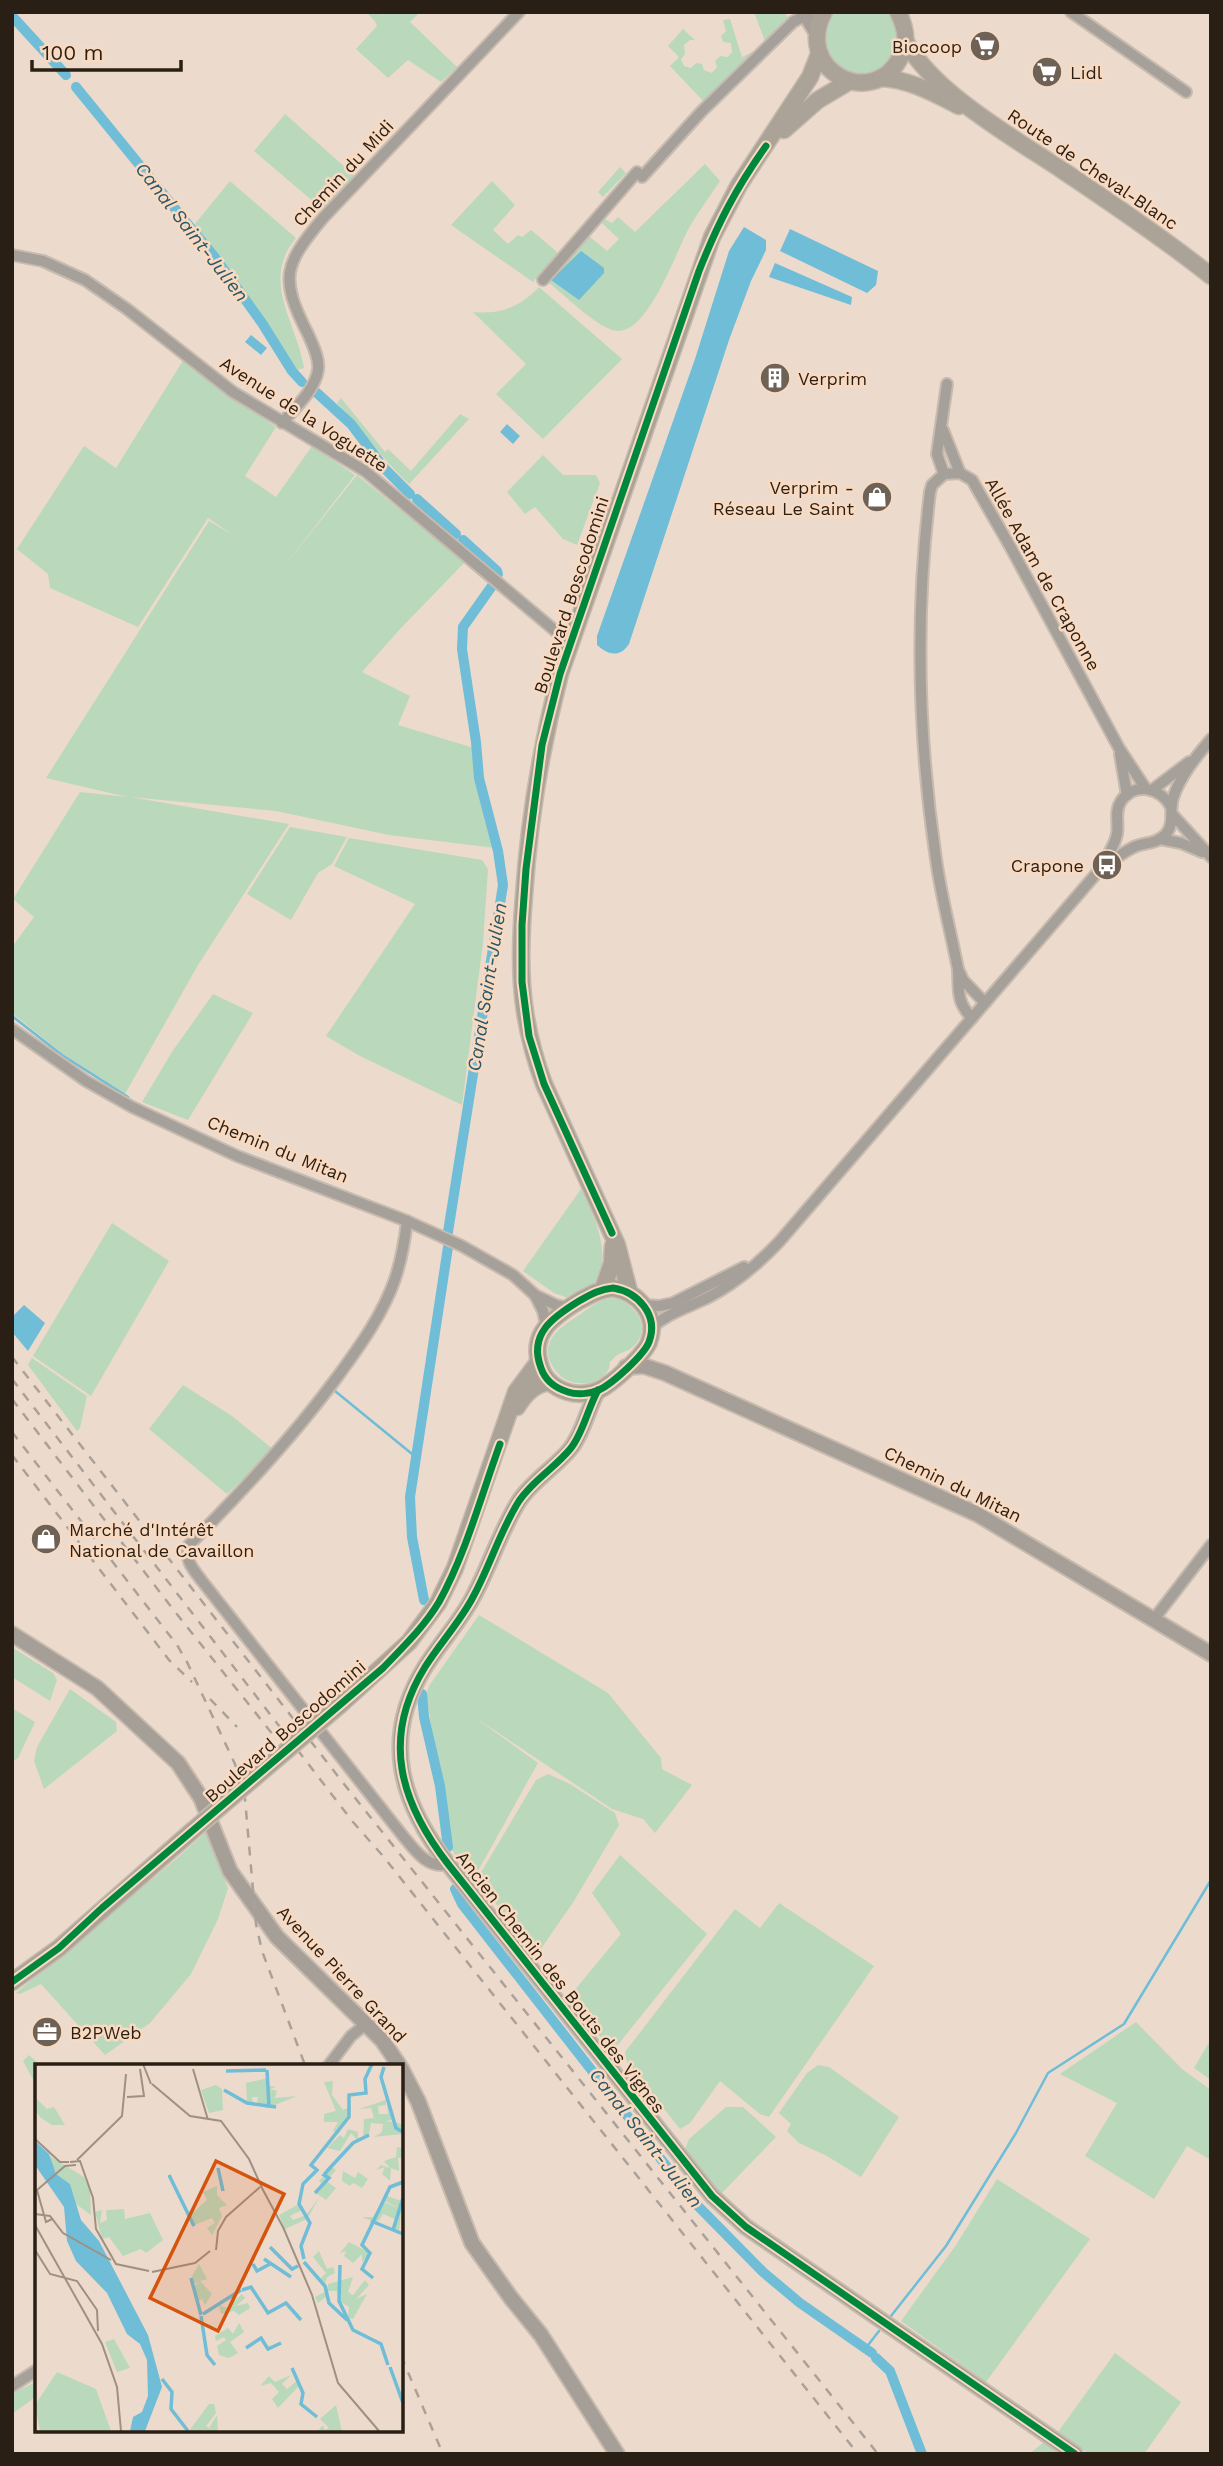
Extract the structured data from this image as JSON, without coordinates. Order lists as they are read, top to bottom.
{
  "streets": {
    "main road": ["Route de Cheval-Blanc", "Boulevard Boscodomini"],
    "street": [
      "Chemin du Midi",
      "Avenue de la Voguette",
      "Allée Adam de Craponne",
      "Chemin du Mitan",
      "Avenue Pierre Grand",
      "Ancien Chemin des Bouts des Vignes"
    ]
  },
  "crossings": [
    ["Chemin du Midi", "Avenue de la Voguette"],
    ["Boulevard Boscodomini", "Chemin du Mitan"],
    ["Boulevard Boscodomini", "Ancien Chemin des Bouts des Vignes"],
    ["Chemin du Mitan", "Ancien Chemin des Bouts des Vignes"]
  ],
  "water": ["Canal Saint-Julien"],
  "places": {
    "supermarket": ["Biocoop", "Lidl"],
    "building": ["Verprim"],
    "shop": ["Verprim - Réseau Le Saint", "Marché d'Intérêt National de Cavaillon"],
    "bus stop": ["Crapone"],
    "office": ["B2PWeb"]
  },
  "scale_bar": "100 m"
}
